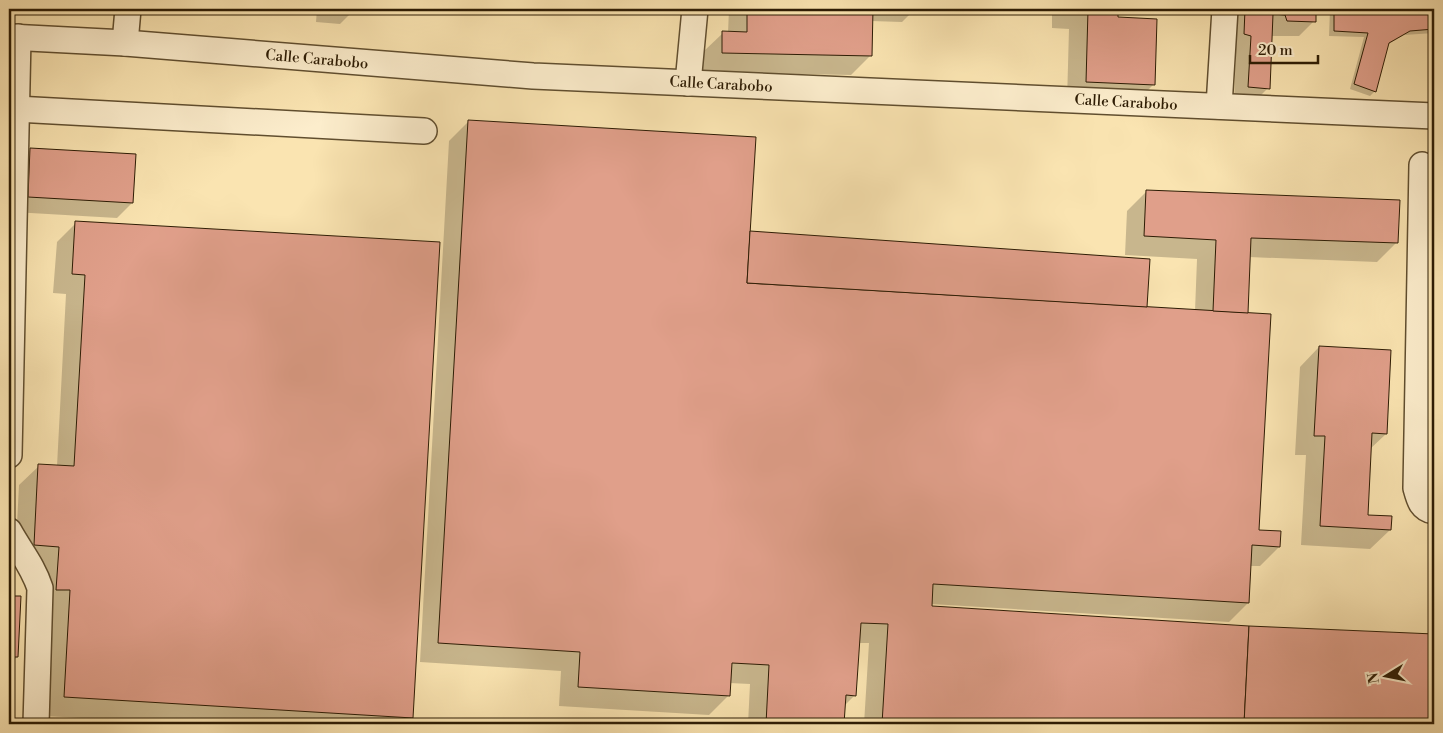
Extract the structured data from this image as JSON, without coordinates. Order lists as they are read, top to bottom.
{
  "streets": {
    "street": ["Calle Carabobo"]
  },
  "scale_bar": "20 m",
  "north": "left"
}
